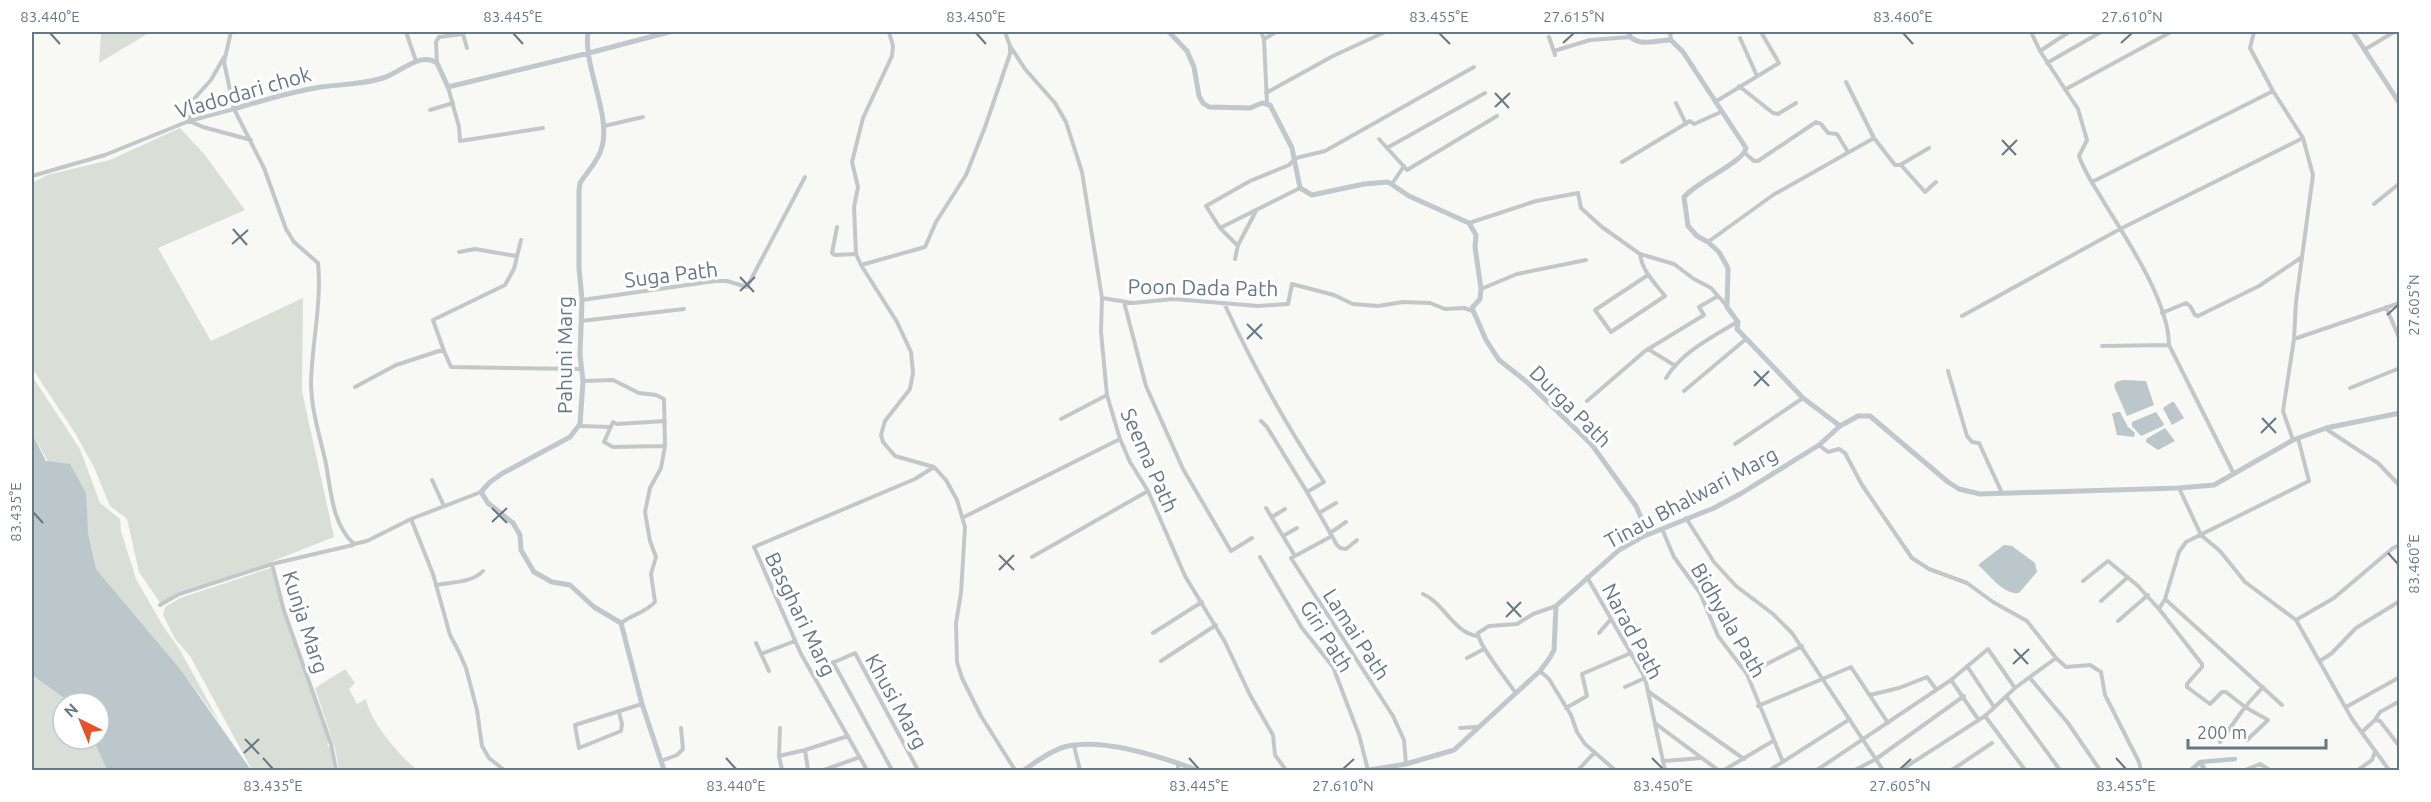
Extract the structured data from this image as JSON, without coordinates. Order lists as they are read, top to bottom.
{
  "streets": {
    "street": [
      "Vladodari chok",
      "Suga Path",
      "Poon Dada Path",
      "Pahuni Marg",
      "Durga Path",
      "Seema Path",
      "Tinau Bhalwari Marg",
      "Basghari Marg",
      "Bidhyala Path",
      "Kunja Marg",
      "Narad Path",
      "Lamai Path",
      "Giri Path",
      "Khusi Marg"
    ]
  },
  "crossings": [
    ["Suga Path", "Pahuni Marg"],
    ["Poon Dada Path", "Durga Path"],
    ["Poon Dada Path", "Seema Path"],
    ["Pahuni Marg", "Kunja Marg"],
    ["Durga Path", "Tinau Bhalwari Marg"],
    ["Tinau Bhalwari Marg", "Bidhyala Path"],
    ["Tinau Bhalwari Marg", "Narad Path"],
    ["Basghari Marg", "Khusi Marg"]
  ],
  "scale_bar": "200 m",
  "north": "top left",
  "coordinates": [
    "83.440°E",
    "83.445°E",
    "83.450°E",
    "83.455°E",
    "27.615°N",
    "83.460°E",
    "27.610°N",
    "27.605°N",
    "83.435°E"
  ]
}
